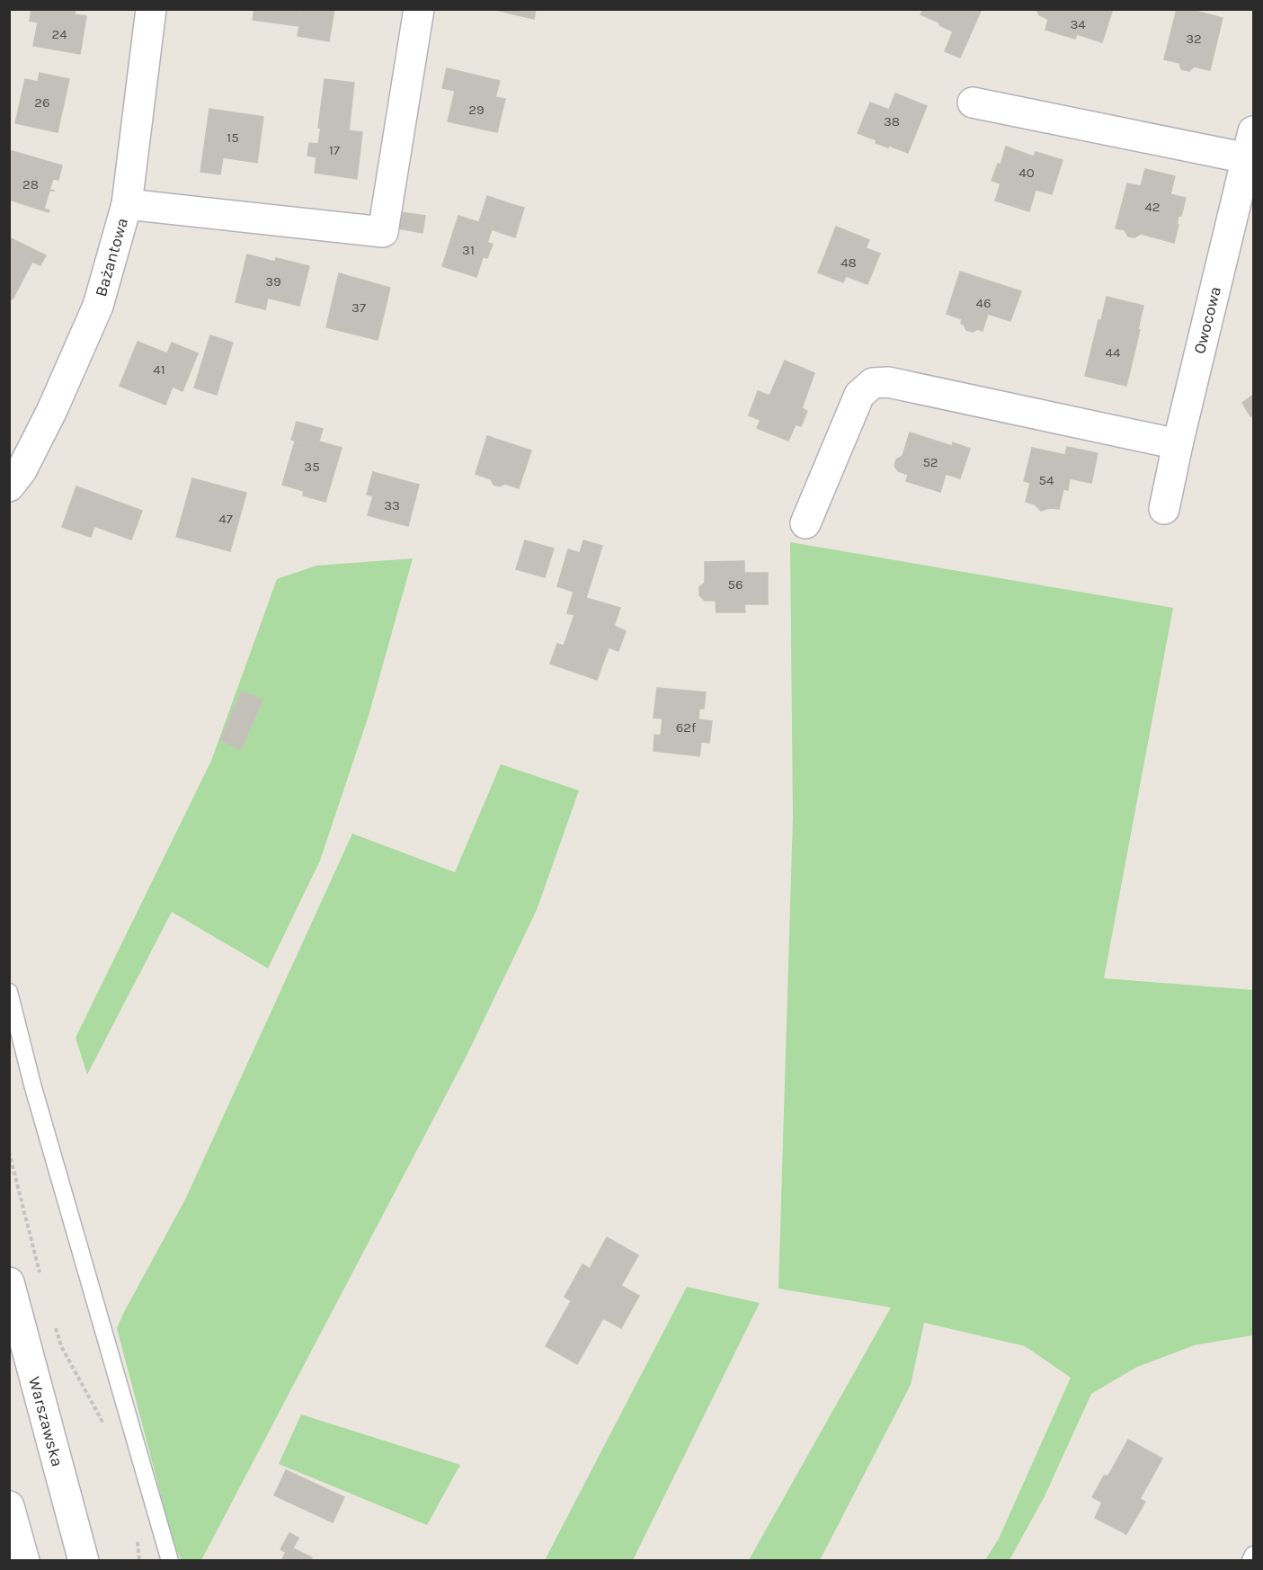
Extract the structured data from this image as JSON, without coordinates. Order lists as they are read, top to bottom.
{
  "streets": {
    "street": ["Bażantowa", "Owocowa", "Warszawska"]
  },
  "house_numbers": [
    "34",
    "24",
    "32",
    "26",
    "29",
    "38",
    "15",
    "17",
    "40",
    "28",
    "42",
    "31",
    "48",
    "39",
    "46",
    "37",
    "44",
    "41",
    "52",
    "35",
    "54",
    "33",
    "47",
    "56",
    "62f"
  ]
}
